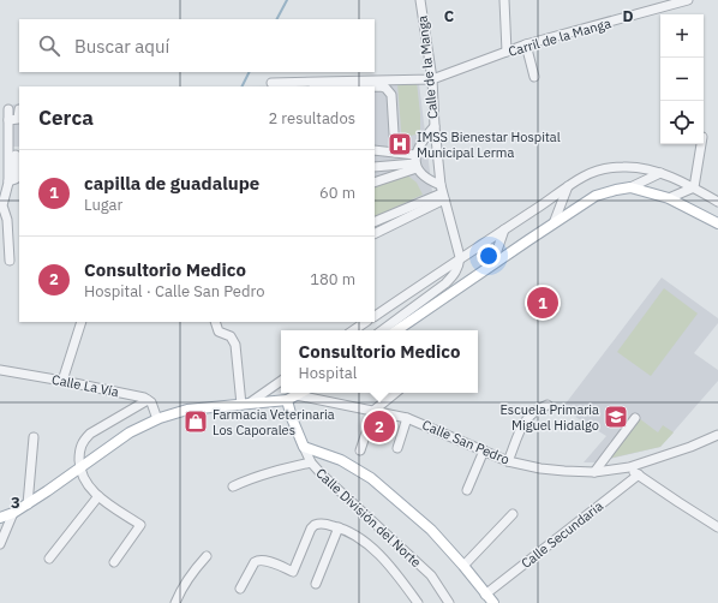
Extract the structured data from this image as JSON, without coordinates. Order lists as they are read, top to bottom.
{
  "streets": {
    "main road": ["Calle División del Norte"],
    "street": [
      "Carril de la Manga",
      "Calle de la Manga",
      "Calle La Vía",
      "Calle San Pedro",
      "Calle Secundaria"
    ]
  },
  "crossings": [
    ["Carril de la Manga", "Calle de la Manga"],
    ["Calle San Pedro", "Calle División del Norte"]
  ],
  "places": {
    "hospital": ["IMSS Bienestar Hospital Municipal Lerma"],
    "school or university": ["Escuela Primaria Miguel Hidalgo"],
    "shop": ["Farmacia Veterinaria Los Caporales"]
  },
  "page": {
    "map_buttons": ["+", "−"],
    "search": "Buscar aquí",
    "heading": ["Cerca", "2 resultados"],
    "list": [
      {
        "mark": "1",
        "name": "capilla de guadalupe",
        "note": "Lugar",
        "value": "60 m"
      },
      {
        "mark": "2",
        "name": "Consultorio Medico",
        "note": "Hospital · Calle San Pedro",
        "value": "180 m"
      }
    ],
    "pins": ["1", "2"],
    "popup": ["Consultorio Medico", "Hospital"]
  },
  "grid": {
    "columns": ["C", "D"],
    "rows": ["3"]
  }
}
